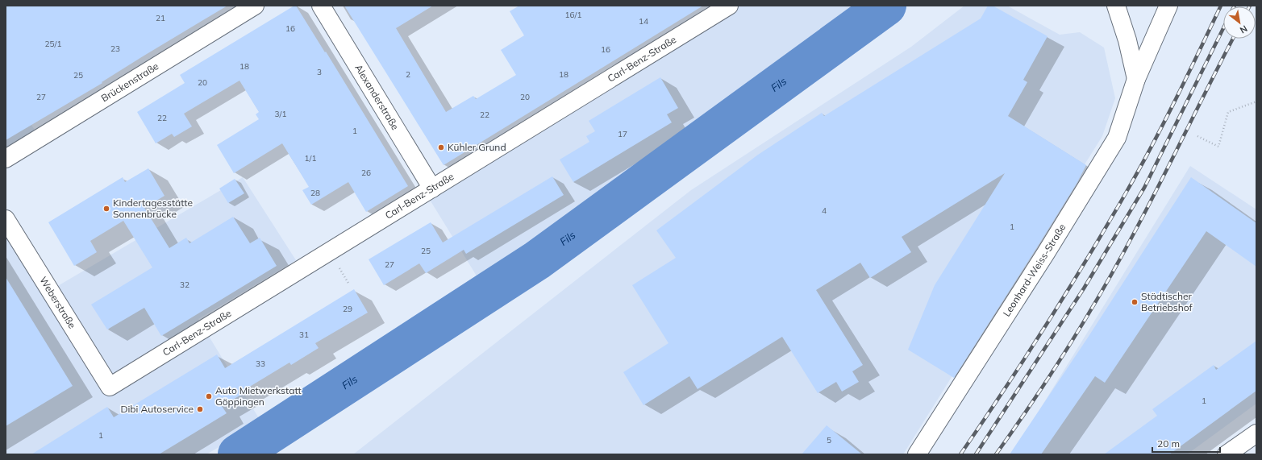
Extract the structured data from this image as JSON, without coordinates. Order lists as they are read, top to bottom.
{
  "streets": {
    "street": [
      "Carl-Benz-Straße",
      "Brückenstraße",
      "Alexanderstraße",
      "Leonhard-Weiss-Straße",
      "Weberstraße"
    ]
  },
  "crossings": [
    ["Carl-Benz-Straße", "Alexanderstraße"],
    ["Carl-Benz-Straße", "Weberstraße"]
  ],
  "water": ["Fils"],
  "places": [
    "Kühler Grund",
    "Kindertagesstätte Sonnenbrücke",
    "Städtischer Betriebshof",
    "Auto Mietwerkstatt Göppingen",
    "Dibi Autoservice"
  ],
  "house_numbers": [
    "16/1",
    "21",
    "14",
    "16",
    "25/1",
    "23",
    "16",
    "18",
    "3",
    "2",
    "18",
    "25",
    "20",
    "27",
    "20",
    "3/1",
    "22",
    "22",
    "1",
    "17",
    "1/1",
    "26",
    "28",
    "4",
    "1",
    "25",
    "27",
    "32",
    "29",
    "31",
    "33",
    "1",
    "1",
    "5"
  ],
  "scale_bar": "20 m",
  "north": "bottom right"
}
